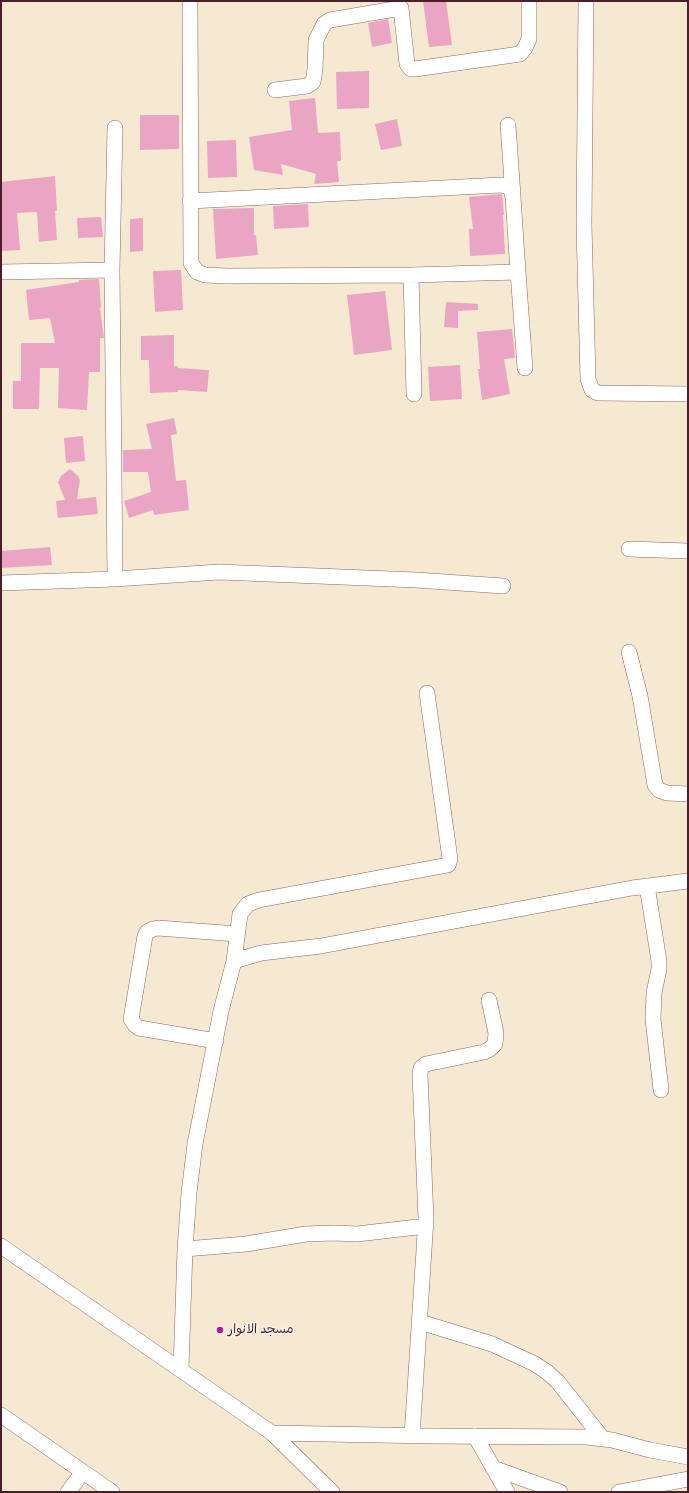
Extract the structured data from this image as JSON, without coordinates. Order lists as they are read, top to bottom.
{
  "places": ["مسجد الانوار"]
}
